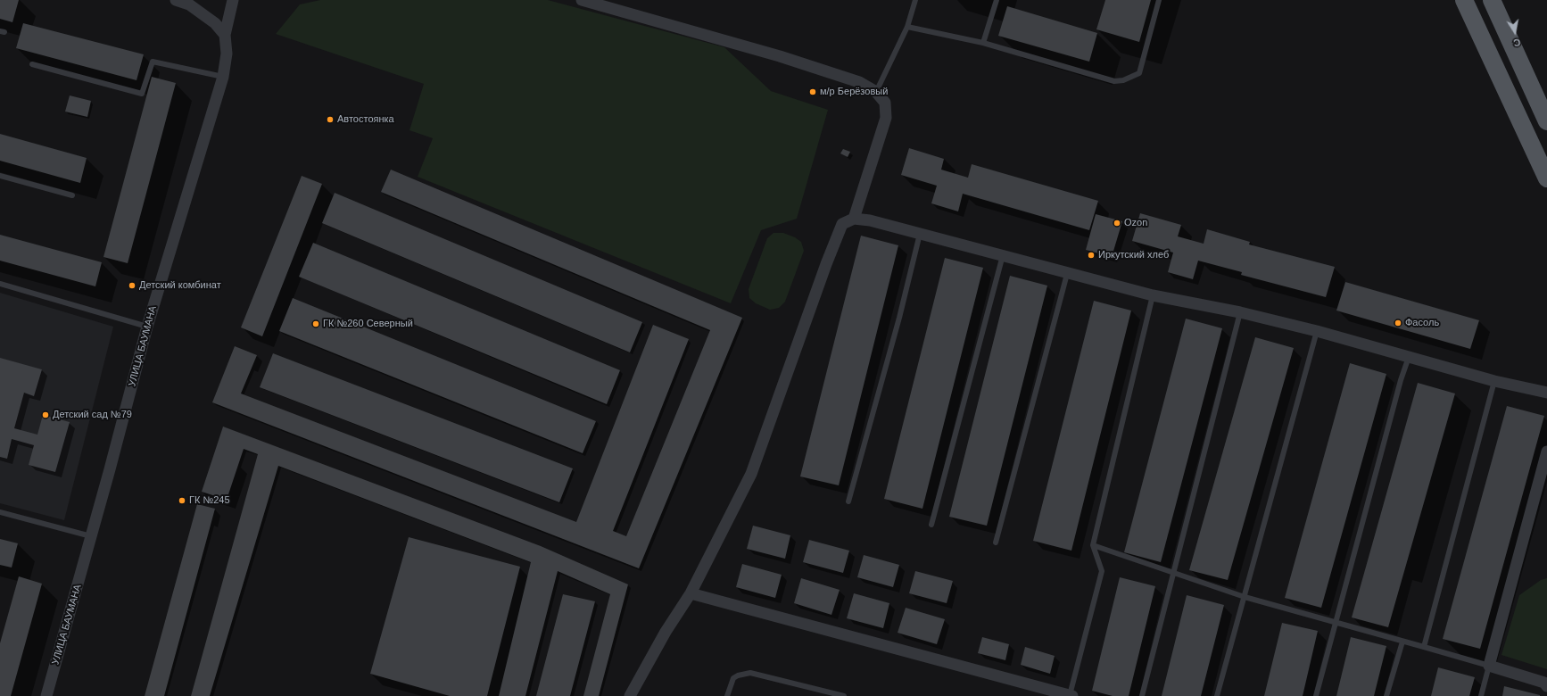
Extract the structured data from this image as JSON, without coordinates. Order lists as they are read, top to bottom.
{
  "streets": {
    "street": ["УЛИЦА БАУМАНА"]
  },
  "places": [
    "м/р Берёзовый",
    "Автостоянка",
    "Ozon",
    "Иркутский хлеб",
    "Детский комбинат",
    "Фасоль",
    "ГК №260 Северный",
    "Детский сад №79",
    "ГК №245"
  ],
  "north": "bottom"
}
